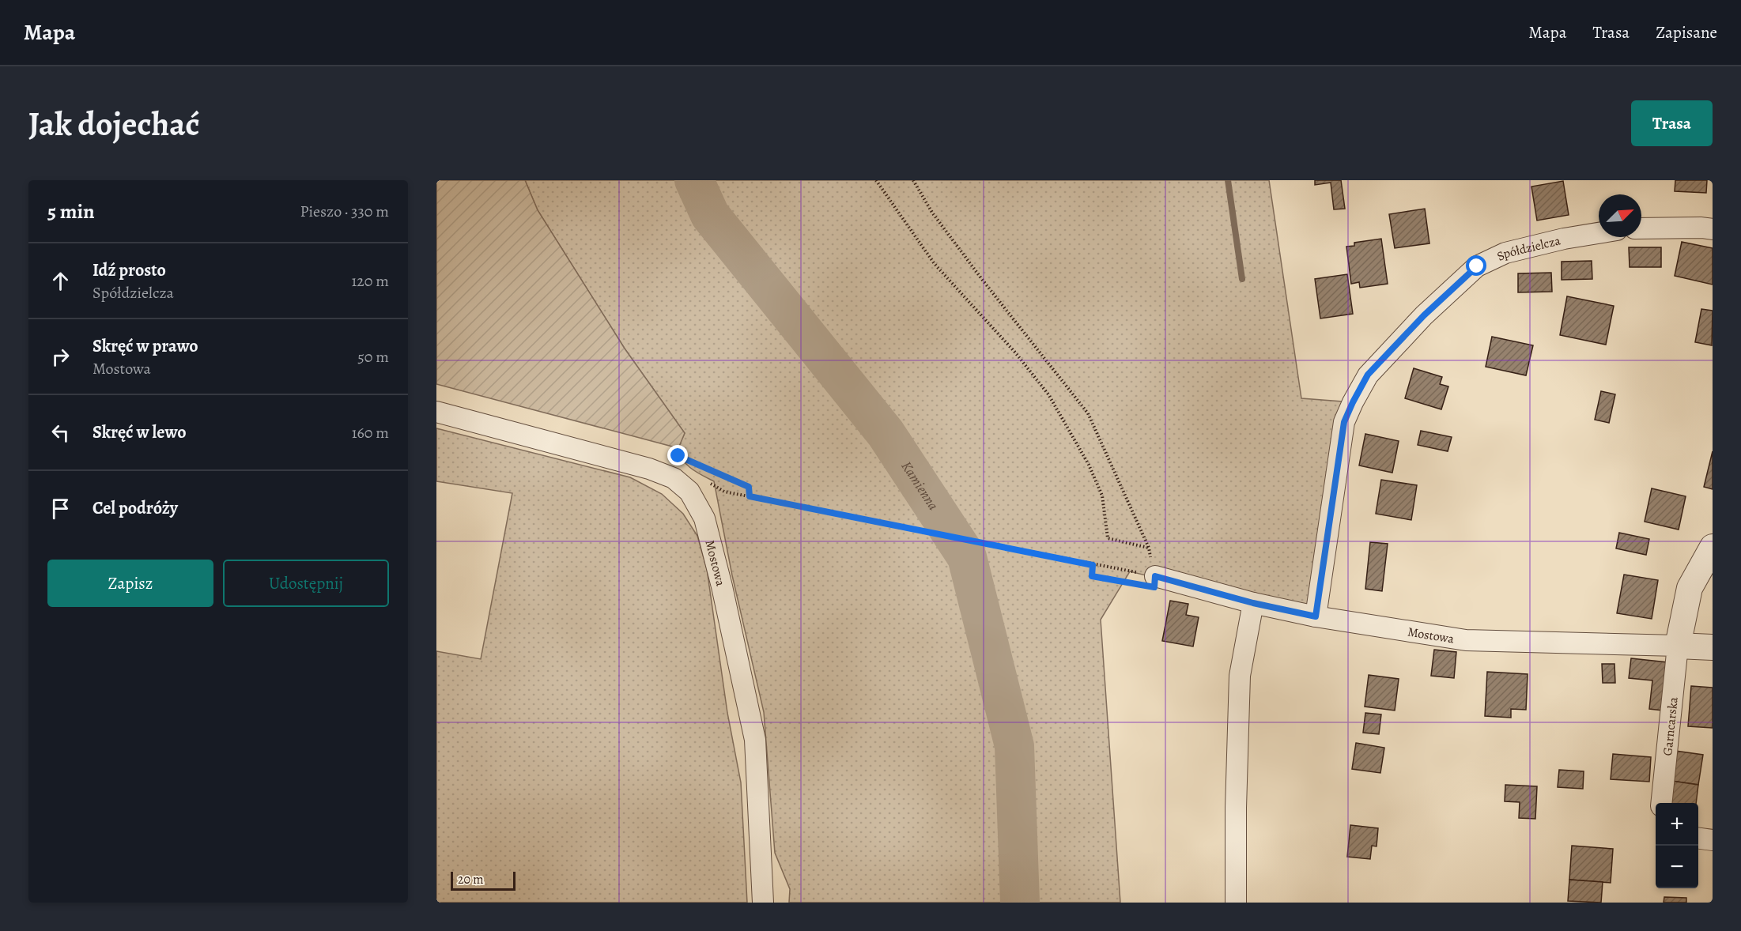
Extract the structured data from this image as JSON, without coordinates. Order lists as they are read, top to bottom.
{
  "streets": {
    "street": ["Spółdzielcza", "Mostowa", "Garncarska"]
  },
  "crossings": [
    ["Spółdzielcza", "Mostowa"],
    ["Mostowa", "Garncarska"]
  ],
  "water": ["Kamienna"],
  "scale_bar": "20 m",
  "north": "top right",
  "page": {
    "header": "Mapa",
    "nav": ["Mapa", "Trasa", "Zapisane"],
    "buttons": [
      "Trasa",
      ["Zapisz", "Udostępnij"]
    ],
    "title": "Jak dojechać",
    "heading": ["5 min", "Pieszo · 330 m"],
    "list": [
      ["Idź prosto", "Spółdzielcza", "120 m"],
      ["Skręć w prawo", "Mostowa", "50 m"],
      ["Skręć w lewo", "160 m"],
      "Cel podróży"
    ],
    "map_buttons": ["+", "−"],
    "scale": "20 m"
  }
}
